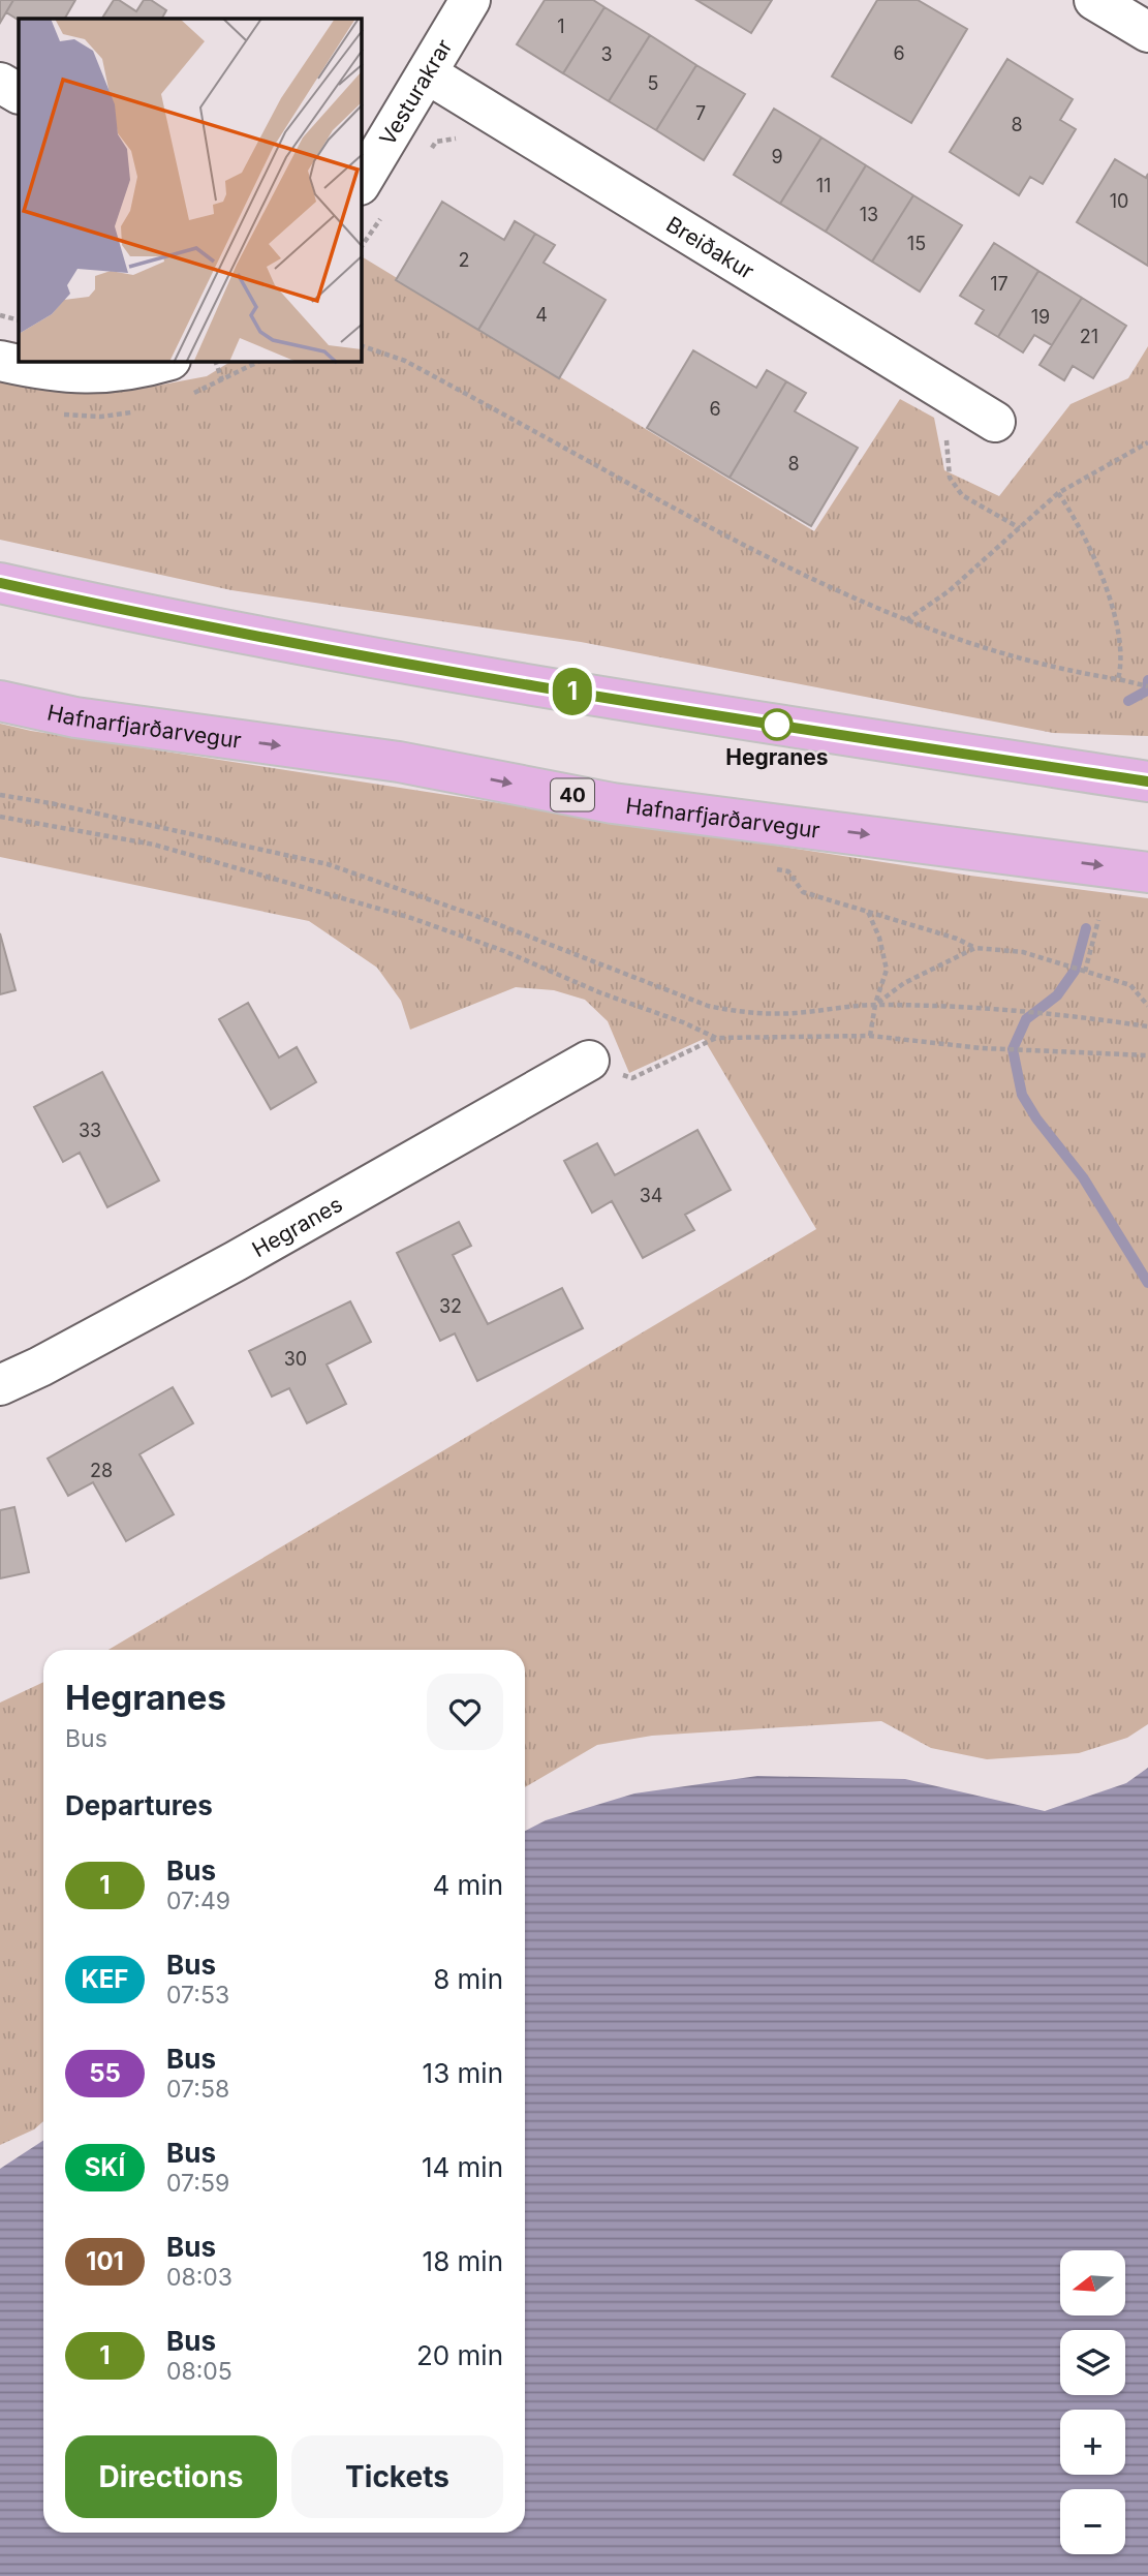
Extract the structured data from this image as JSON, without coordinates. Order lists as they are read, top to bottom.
{
  "streets": {
    "main road": ["Hafnarfjarðarvegur", "40"],
    "street": ["Vesturakrar", "Breiðakur", "Hegranes"]
  },
  "crossings": [
    ["Vesturakrar", "Breiðakur"]
  ],
  "places": ["Hegranes"],
  "lines": ["bus line 1"],
  "house_numbers": [
    "1",
    "6",
    "3",
    "5",
    "7",
    "8",
    "9",
    "11",
    "10",
    "13",
    "15",
    "2",
    "17",
    "4",
    "19",
    "21",
    "6",
    "8",
    "33",
    "34",
    "32",
    "30",
    "28"
  ],
  "north": "left",
  "page": {
    "on_map": "1",
    "heading": [
      ["Hegranes", "Bus"],
      "Departures"
    ],
    "list": [
      {
        "mark": "1",
        "name": "Bus",
        "note": "07:49",
        "value": "4 min"
      },
      {
        "mark": "KEF",
        "name": "Bus",
        "note": "07:53",
        "value": "8 min"
      },
      {
        "mark": "55",
        "name": "Bus",
        "note": "07:58",
        "value": "13 min"
      },
      {
        "mark": "SKÍ",
        "name": "Bus",
        "note": "07:59",
        "value": "14 min"
      },
      {
        "mark": "101",
        "name": "Bus",
        "note": "08:03",
        "value": "18 min"
      },
      {
        "mark": "1",
        "name": "Bus",
        "note": "08:05",
        "value": "20 min"
      }
    ],
    "map_buttons": ["+", "−"],
    "buttons": ["Directions", "Tickets"]
  }
}
